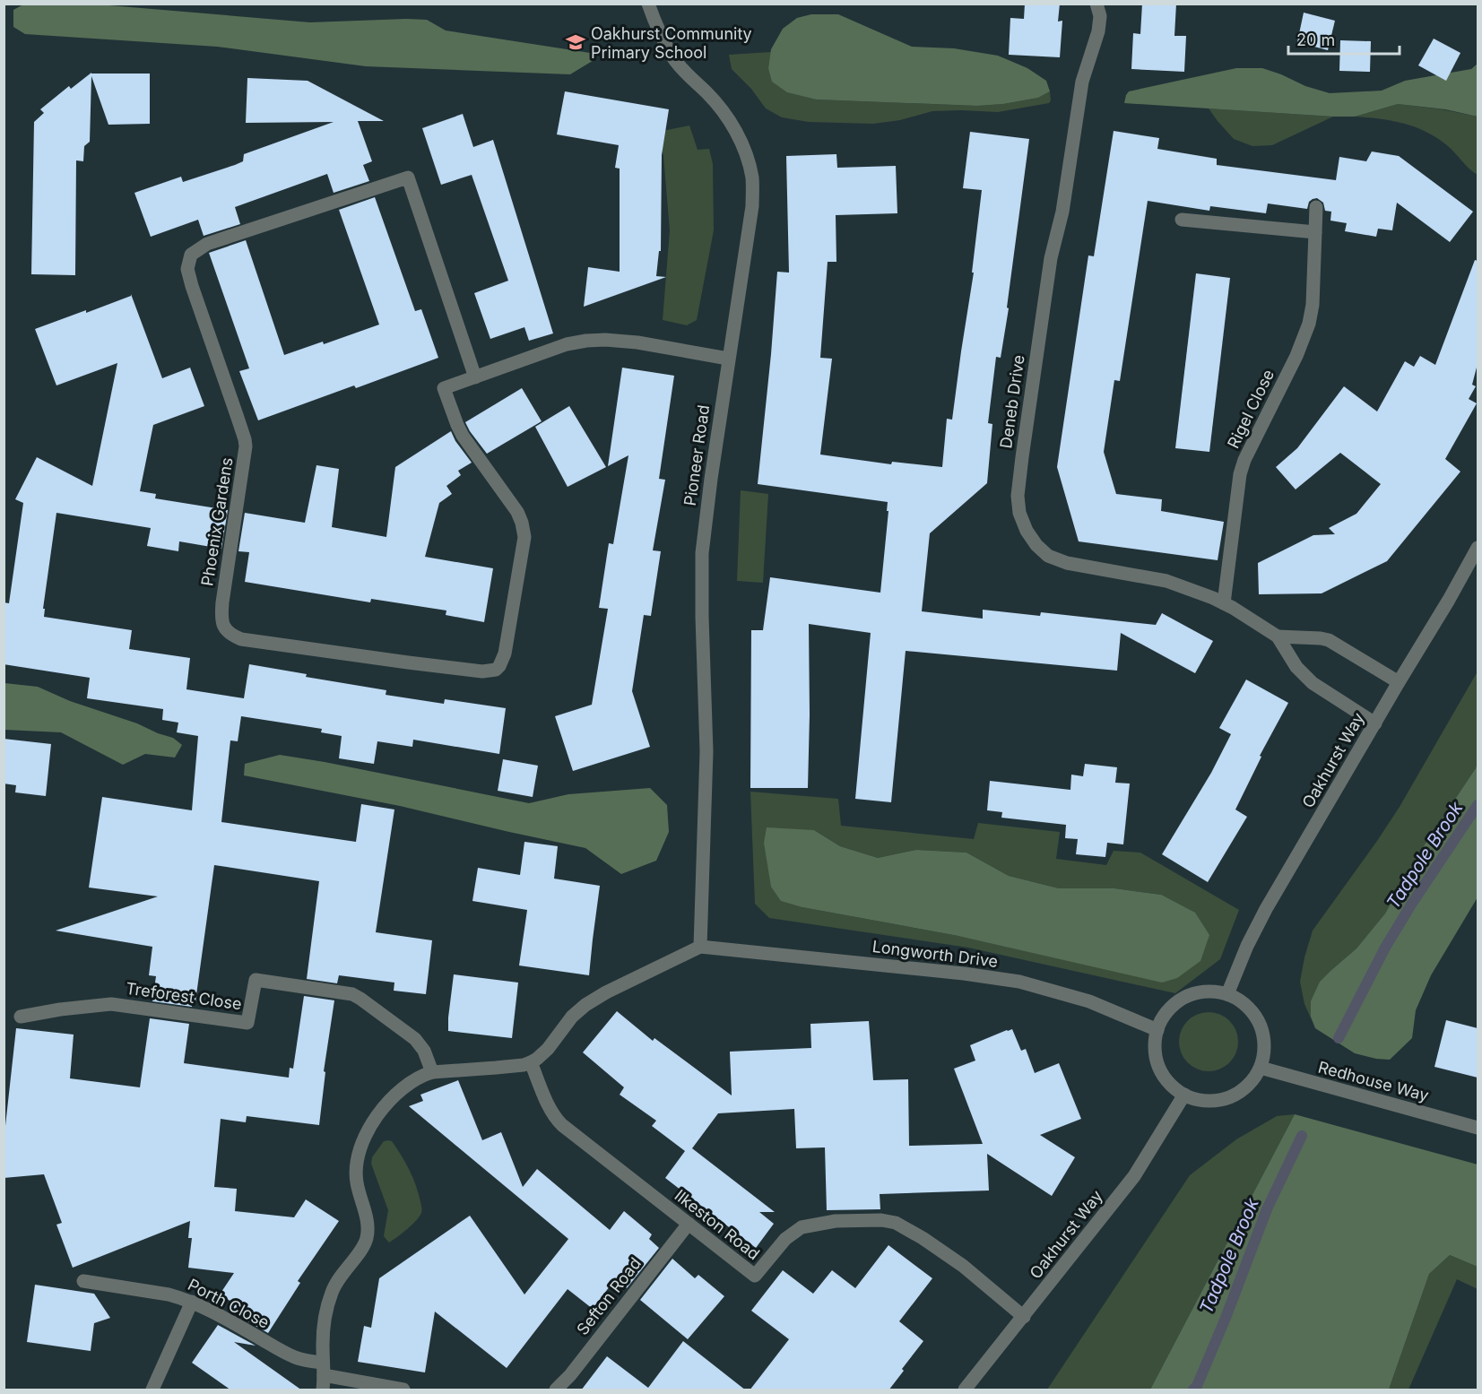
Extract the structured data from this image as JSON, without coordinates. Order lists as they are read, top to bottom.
{
  "streets": {
    "street": [
      "Deneb Drive",
      "Rigel Close",
      "Pioneer Road",
      "Phoenix Gardens",
      "Oakhurst Way",
      "Longworth Drive",
      "Treforest Close",
      "Redhouse Way",
      "Ilkeston Road",
      "Sefton Road",
      "Porth Close"
    ]
  },
  "crossings": [
    ["Deneb Drive", "Rigel Close"],
    ["Deneb Drive", "Oakhurst Way"],
    ["Pioneer Road", "Phoenix Gardens"],
    ["Pioneer Road", "Longworth Drive"],
    ["Oakhurst Way", "Longworth Drive"],
    ["Oakhurst Way", "Redhouse Way"],
    ["Oakhurst Way", "Ilkeston Road"],
    ["Longworth Drive", "Redhouse Way"],
    ["Ilkeston Road", "Sefton Road"]
  ],
  "water": ["Tadpole Brook"],
  "places": {
    "school or university": ["Oakhurst Community Primary School"]
  },
  "scale_bar": "20 m"
}
